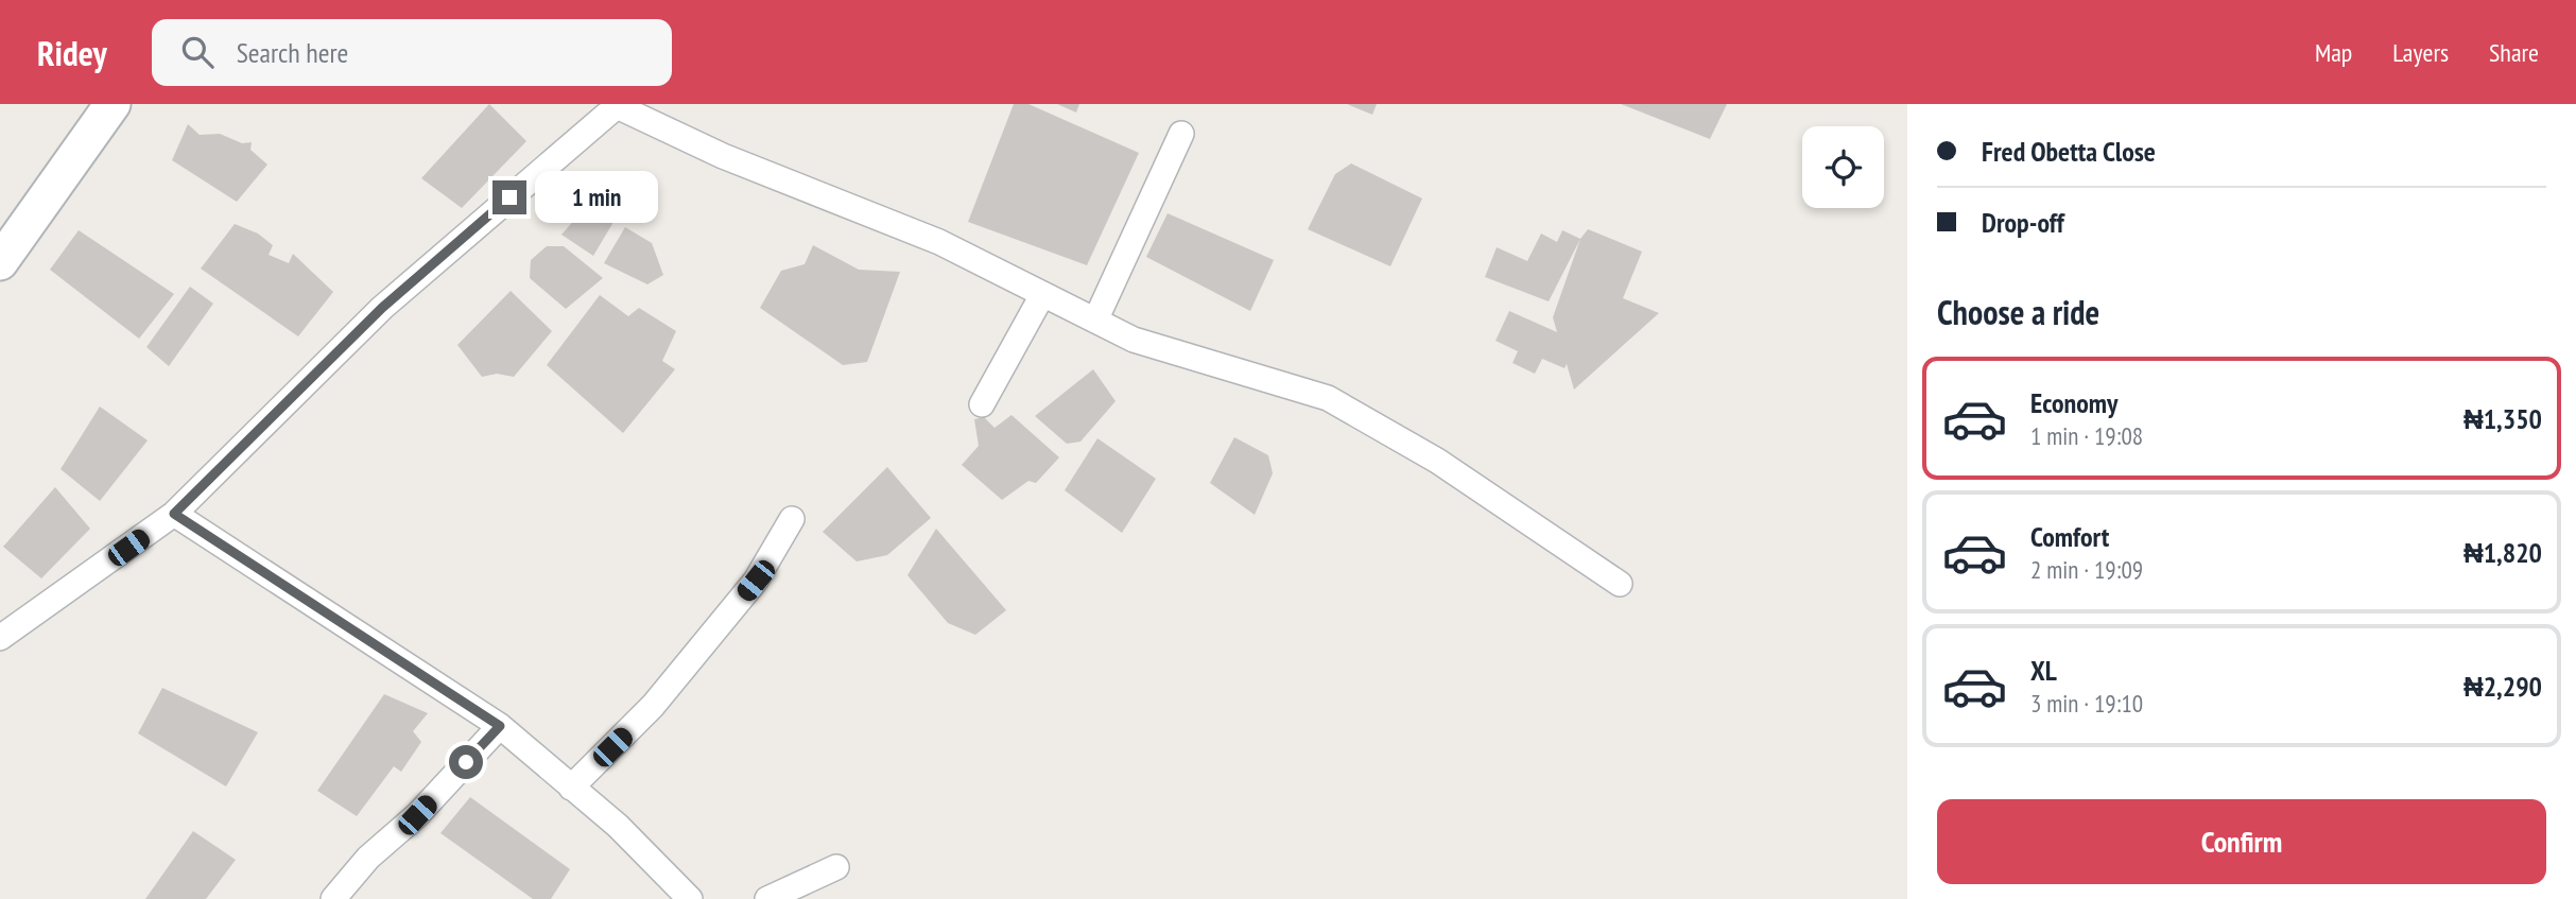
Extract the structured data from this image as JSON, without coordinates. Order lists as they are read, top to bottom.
{
  "page": {
    "header": "Ridey",
    "search": "Search here",
    "nav": ["Map", "Layers", "Share"],
    "banner": ["Fred Obetta Close", "Drop-off"],
    "bubble": "1 min",
    "heading": "Choose a ride",
    "list": [
      {
        "name": "Economy",
        "note": "1 min · 19:08",
        "value": "₦1,350"
      },
      {
        "name": "Comfort",
        "note": "2 min · 19:09",
        "value": "₦1,820"
      },
      {
        "name": "XL",
        "note": "3 min · 19:10",
        "value": "₦2,290"
      }
    ],
    "buttons": "Confirm"
  }
}
